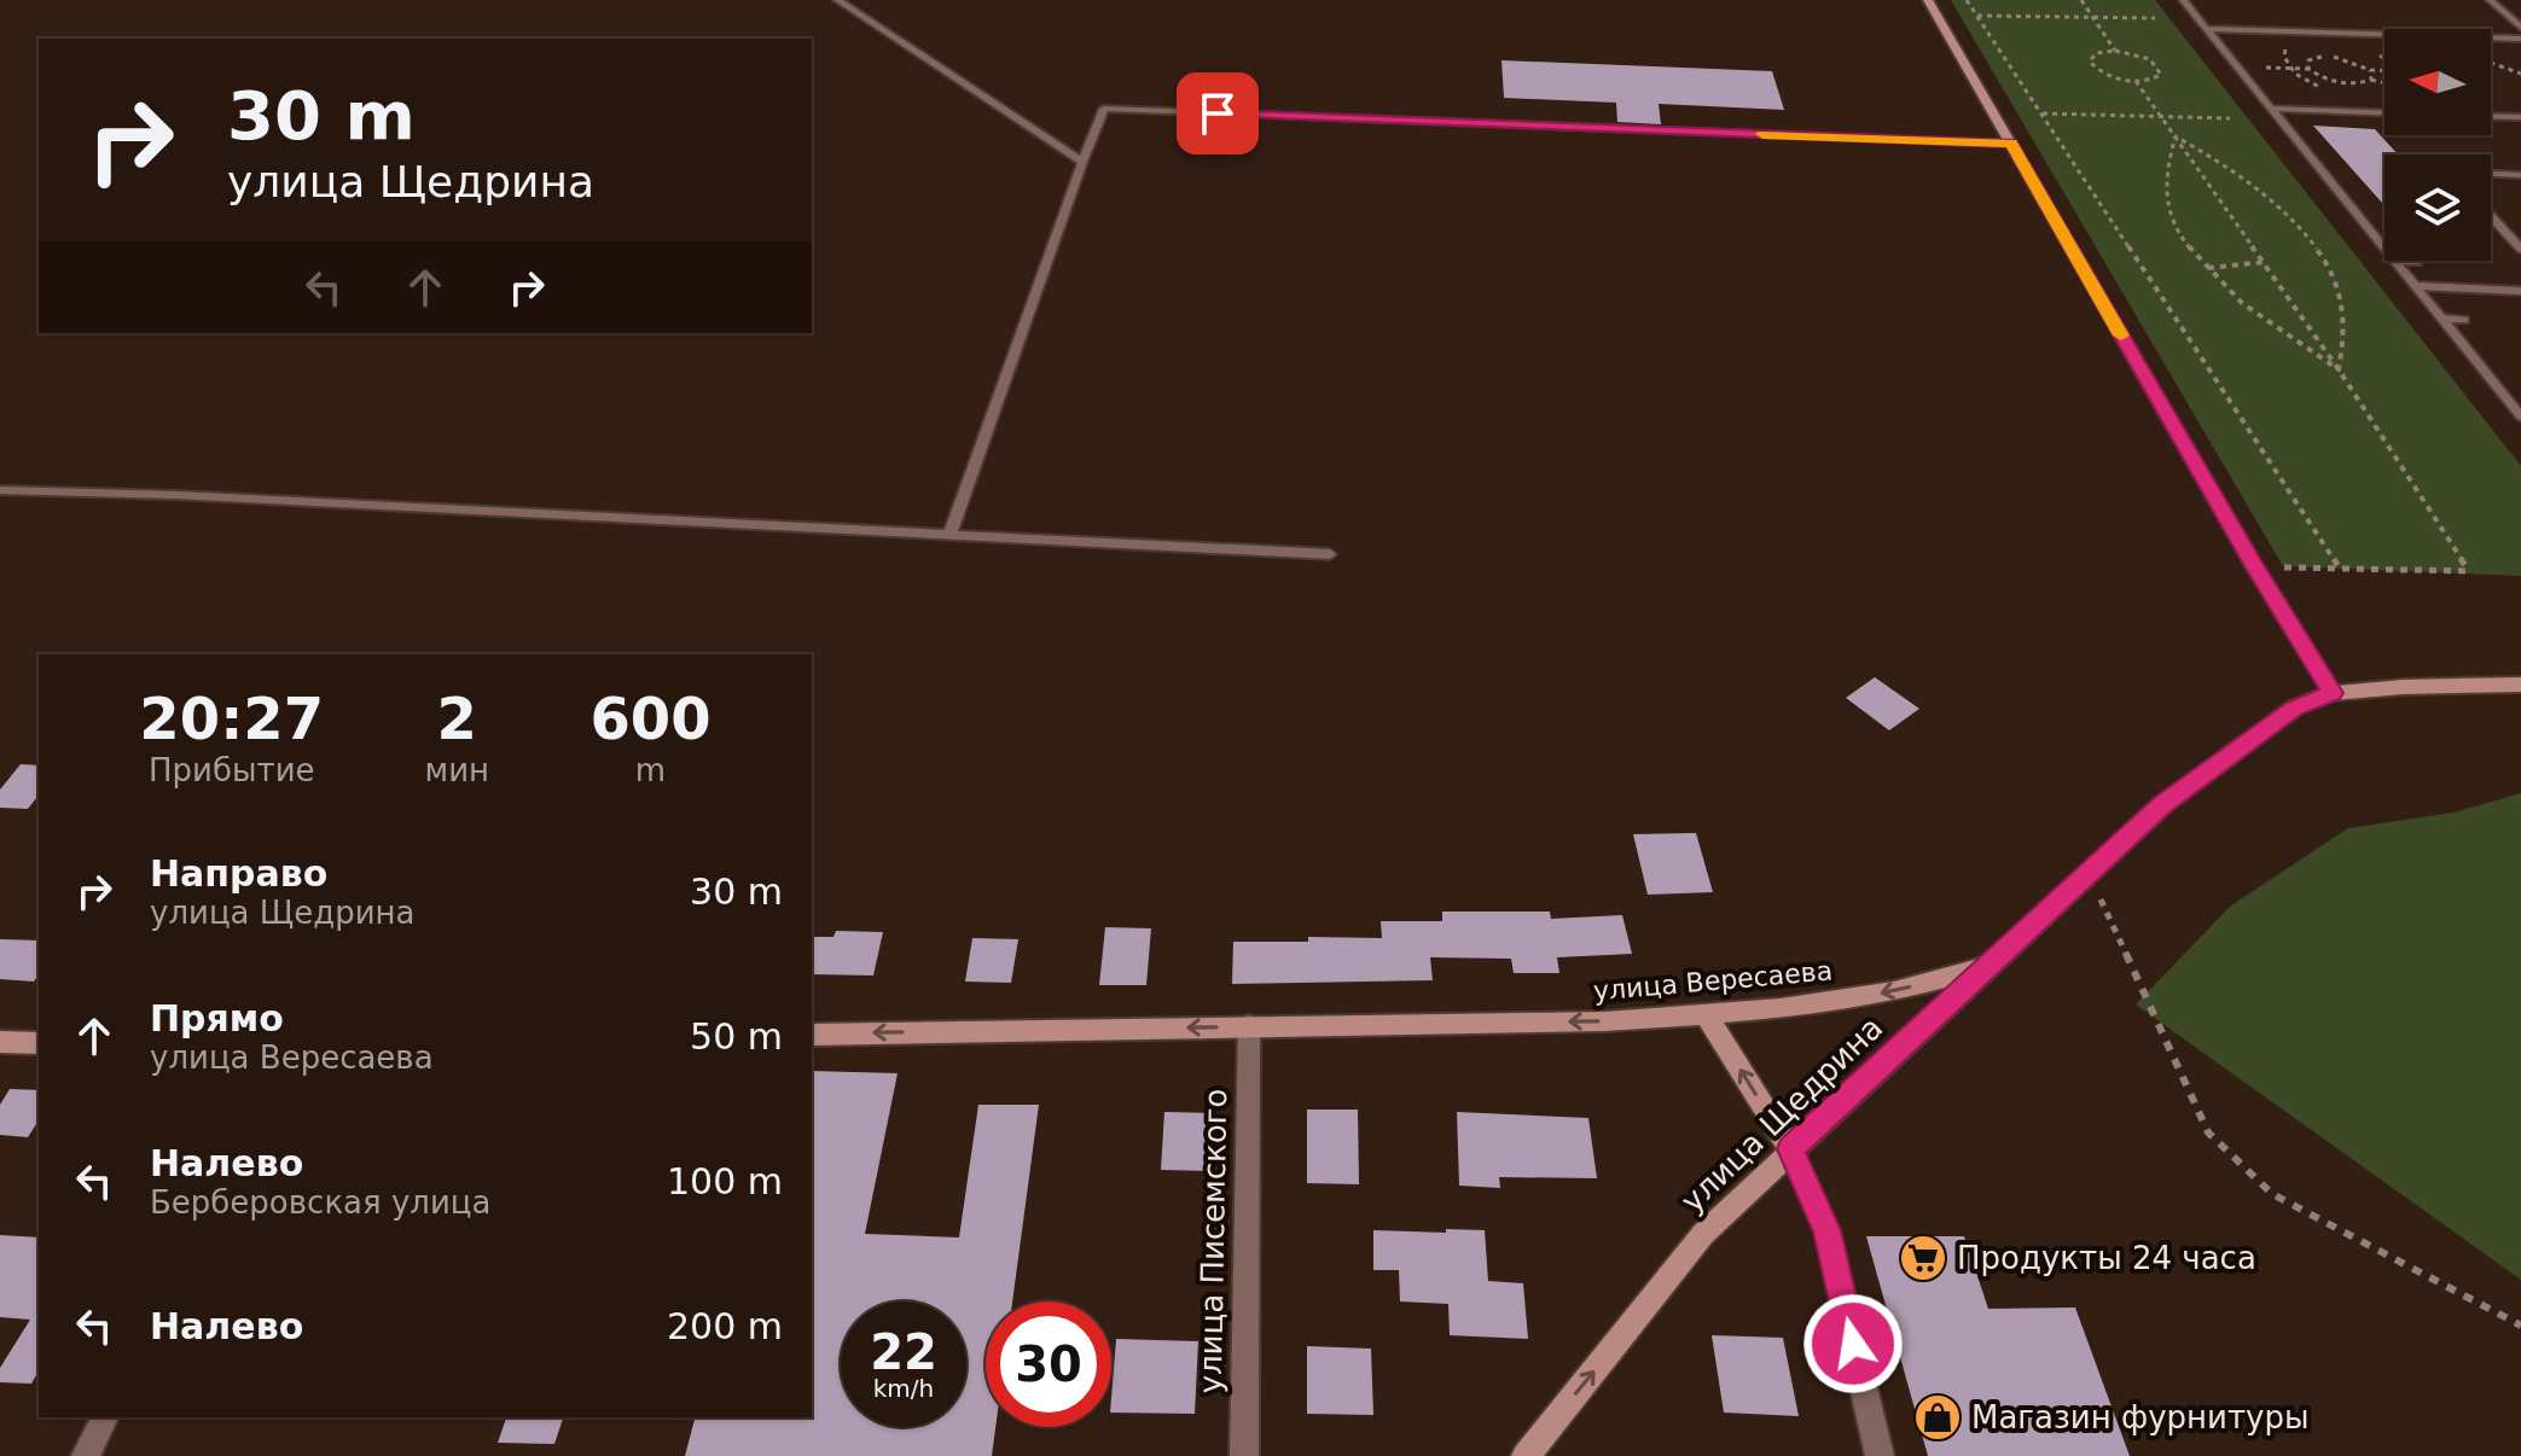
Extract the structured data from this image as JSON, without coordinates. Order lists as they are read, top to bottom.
{
  "streets": {
    "main road": ["улица Вересаева", "улица Щедрина"],
    "street": ["улица Писемского"]
  },
  "crossings": [
    ["улица Вересаева", "улица Щедрина"],
    ["улица Вересаева", "улица Писемского"]
  ],
  "one_way": ["улица Вересаева", "улица Щедрина"],
  "places": {
    "supermarket": ["Продукты 24 часа"],
    "shop": ["Магазин фурнитуры"]
  },
  "north": "left",
  "page": {
    "turn": ["30 m", "улица Щедрина"],
    "eta": [
      "20:27",
      "Прибытие",
      "2",
      "мин",
      "600",
      "m"
    ],
    "list": [
      {
        "name": "Направо",
        "note": "улица Щедрина",
        "value": "30 m"
      },
      {
        "name": "Прямо",
        "note": "улица Вересаева",
        "value": "50 m"
      },
      {
        "name": "Налево",
        "note": "Берберовская улица",
        "value": "100 m"
      },
      {
        "name": "Налево",
        "value": "200 m"
      }
    ],
    "speed": "22 km/h",
    "limit": "30"
  }
}
